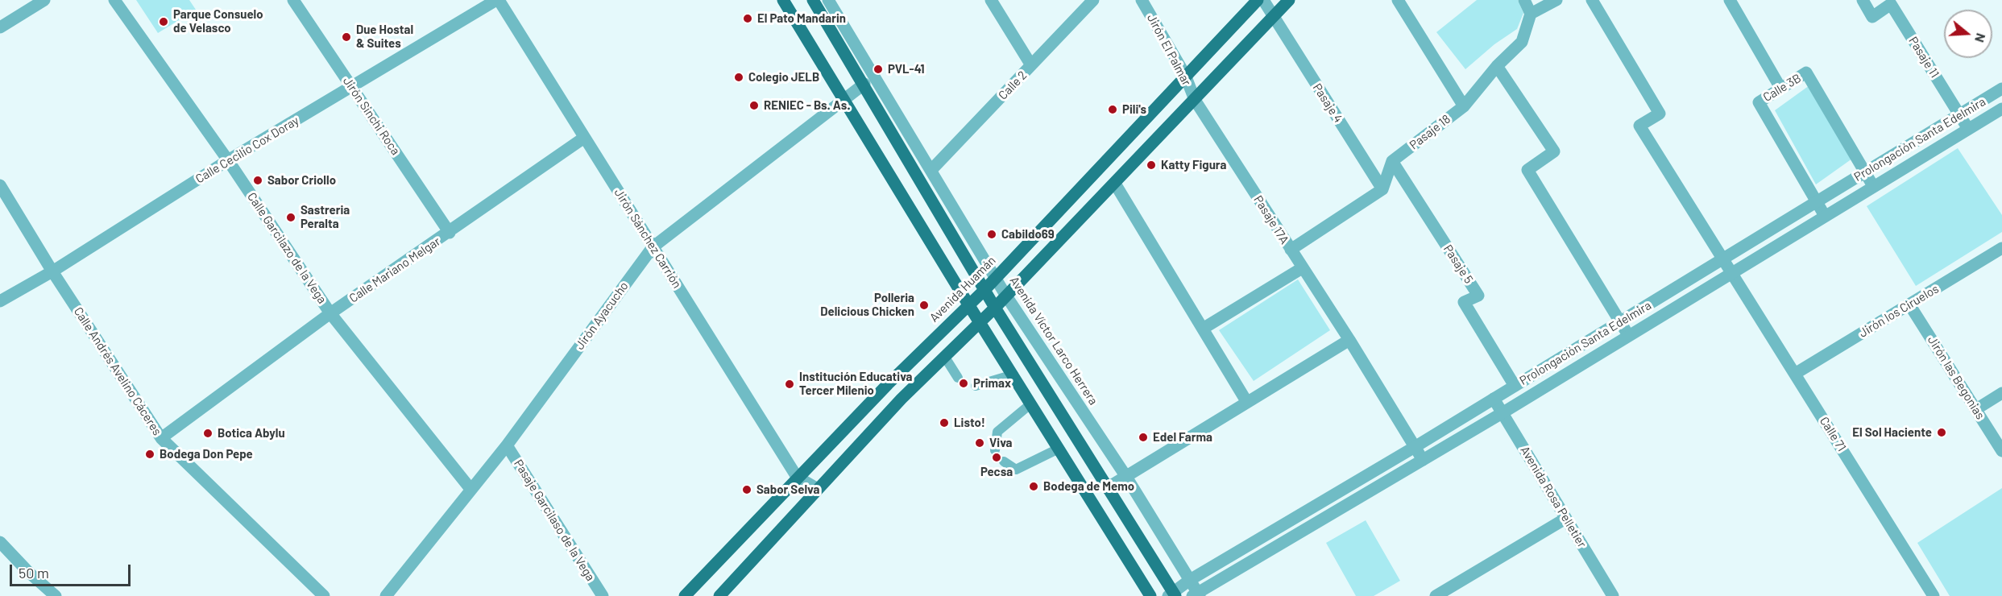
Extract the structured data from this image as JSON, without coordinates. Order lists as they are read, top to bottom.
{
  "streets": {
    "main road": ["Avenida Huamán"],
    "street": [
      "Jirón El Palmar",
      "Pasaje 11",
      "Calle 2",
      "Calle 3B",
      "Pasaje 4",
      "Jirón Sinchi Roca",
      "Pasaje 18",
      "Prolongación Santa Edelmira",
      "Calle Cecilio Cox Doray",
      "Pasaje 17A",
      "Jirón Sánchez Carrión",
      "Calle Garcilazo de la Vega",
      "Pasaje 5",
      "Calle Mariano Melgar",
      "Jirón los Ciruelos",
      "Jirón Ayacucho",
      "Avenida Víctor Larco Herrera",
      "Calle Andrés Avelino Cáceres",
      "Jirón las Begonias",
      "Calle 71",
      "Avenida Rosa Pelletier",
      "Pasaje Garcilaso de la Vega"
    ]
  },
  "crossings": [
    ["Jirón El Palmar", "Pasaje 17A"],
    ["Jirón El Palmar", "Avenida Huamán"],
    ["Pasaje 11", "Prolongación Santa Edelmira"],
    ["Calle 2", "Avenida Víctor Larco Herrera"],
    ["Calle 3B", "Prolongación Santa Edelmira"],
    ["Jirón Sinchi Roca", "Calle Cecilio Cox Doray"],
    ["Jirón Sinchi Roca", "Calle Mariano Melgar"],
    ["Pasaje 18", "Pasaje 5"],
    ["Prolongación Santa Edelmira", "Pasaje 17A"],
    ["Prolongación Santa Edelmira", "Pasaje 5"],
    ["Prolongación Santa Edelmira", "Avenida Víctor Larco Herrera"],
    ["Prolongación Santa Edelmira", "Calle 71"],
    ["Prolongación Santa Edelmira", "Avenida Rosa Pelletier"],
    ["Calle Cecilio Cox Doray", "Jirón Sánchez Carrión"],
    ["Calle Cecilio Cox Doray", "Calle Garcilazo de la Vega"],
    ["Calle Cecilio Cox Doray", "Calle Andrés Avelino Cáceres"],
    ["Jirón Sánchez Carrión", "Calle Mariano Melgar"],
    ["Jirón Sánchez Carrión", "Avenida Huamán"],
    ["Jirón Sánchez Carrión", "Jirón Ayacucho"],
    ["Calle Garcilazo de la Vega", "Calle Mariano Melgar"],
    ["Calle Garcilazo de la Vega", "Jirón Ayacucho"],
    ["Calle Mariano Melgar", "Calle Andrés Avelino Cáceres"],
    ["Avenida Huamán", "Avenida Víctor Larco Herrera"],
    ["Jirón los Ciruelos", "Jirón las Begonias"],
    ["Jirón los Ciruelos", "Calle 71"],
    ["Jirón Ayacucho", "Pasaje Garcilaso de la Vega"]
  ],
  "places": [
    "El Pato Mandarin",
    "Parque Consuelo de Velasco",
    "Due Hostal & Suites",
    "PVL-41",
    "Colegio JELB",
    "RENIEC - Bs. As.",
    "Pili's",
    "Katty Figura",
    "Sabor Criollo",
    "Sastreria Peralta",
    "Cabildo69",
    "Polleria Delicious Chicken",
    "Primax",
    "Institución Educativa Tercer Milenio",
    "Listo!",
    "El Sol Haciente",
    "Botica Abylu",
    "Edel Farma",
    "Viva",
    "Bodega Don Pepe",
    "Pecsa",
    "Bodega de Memo",
    "Sabor Selva"
  ],
  "scale_bar": "50 m",
  "north": "right"
}
